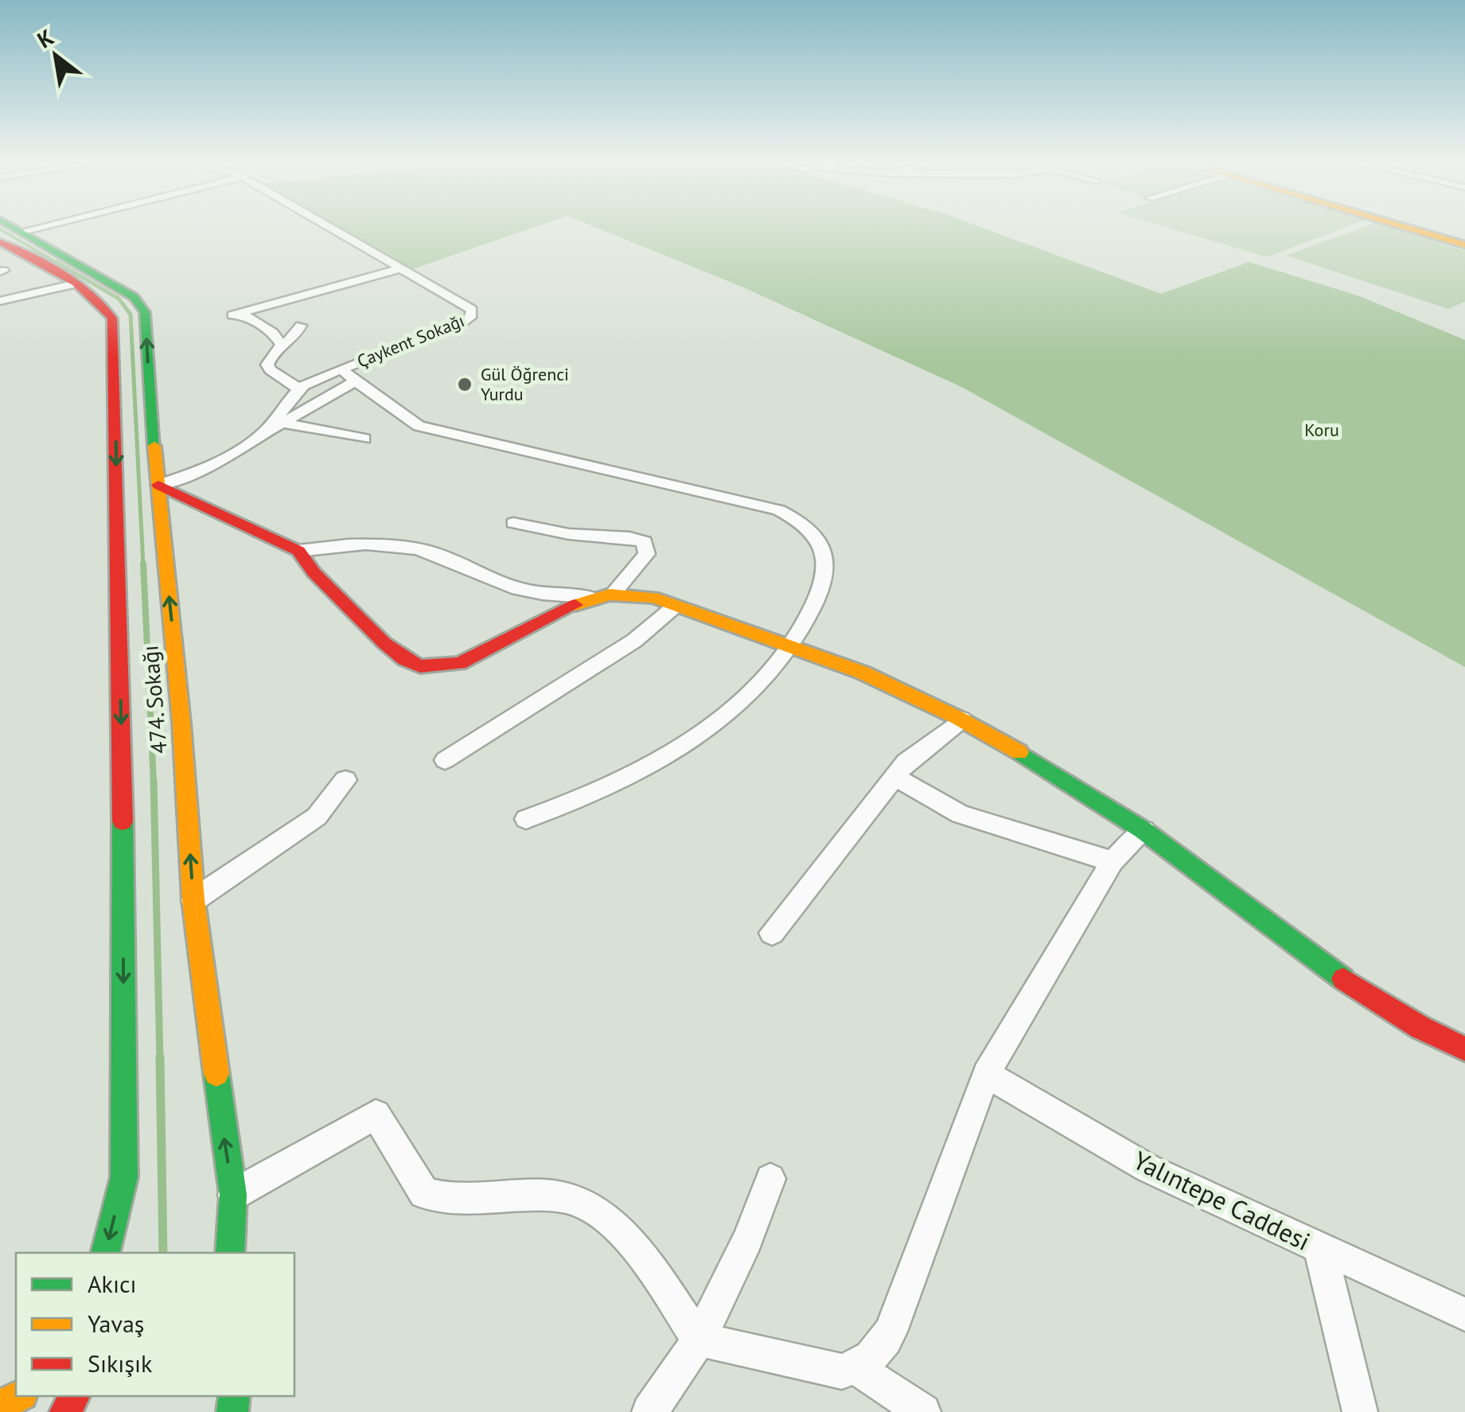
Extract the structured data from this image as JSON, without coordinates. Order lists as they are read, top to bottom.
{
  "streets": {
    "street": ["Çaykent Sokağı", "474. Sokağı", "Yalıntepe Caddesi"]
  },
  "crossings": [
    ["Çaykent Sokağı", "474. Sokağı"]
  ],
  "parks": ["Koru"],
  "places": ["Gül Öğrenci Yurdu"],
  "legend": ["Akıcı", "Yavaş", "Sıkışık"],
  "north": "top left"
}
